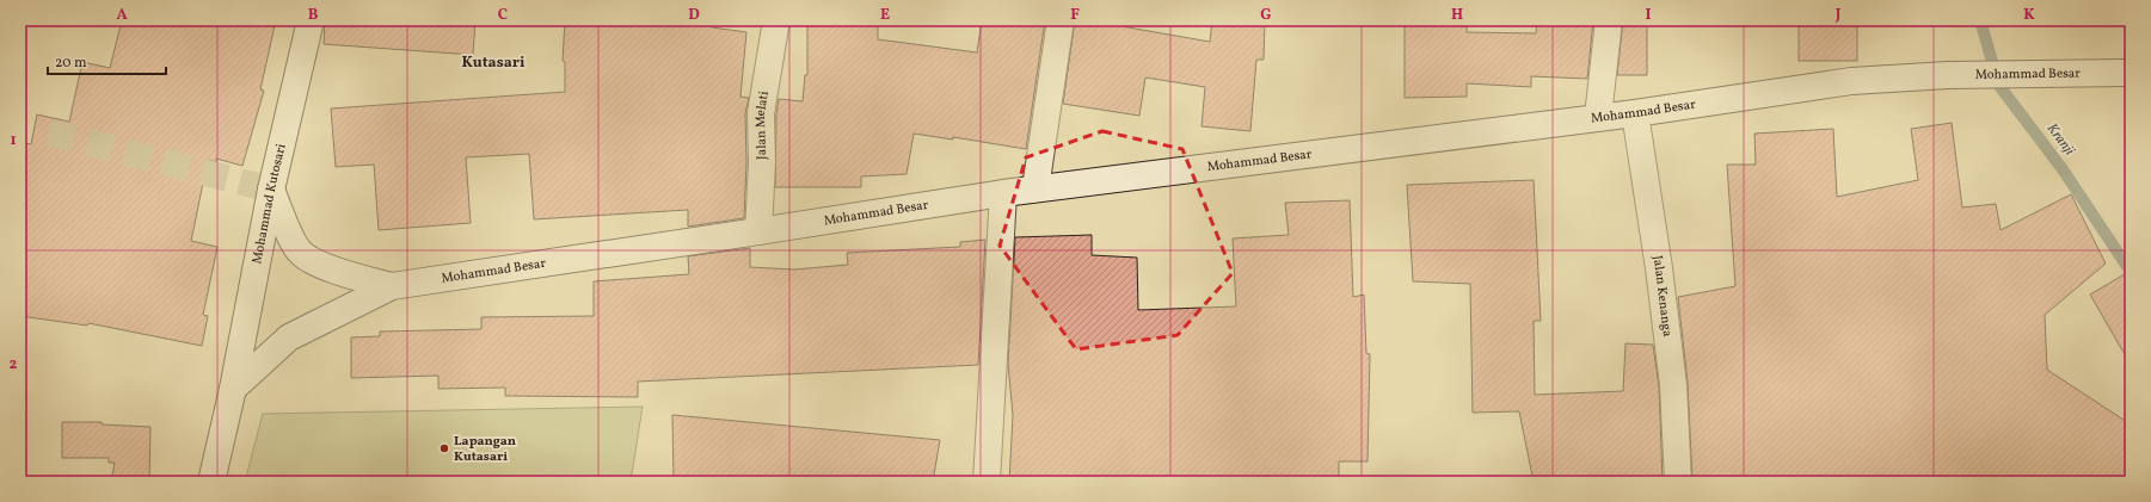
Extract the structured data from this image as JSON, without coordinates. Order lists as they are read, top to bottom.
{
  "streets": {
    "street": [
      "Mohammad Besar",
      "Jalan Melati",
      "Mohammad Kutosari",
      "Jalan Kenanga"
    ]
  },
  "crossings": [
    ["Mohammad Besar", "Jalan Melati"],
    ["Mohammad Besar", "Jalan Kenanga"]
  ],
  "districts": ["Kutasari"],
  "water": ["Kranji"],
  "places": ["Lapangan Kutasari"],
  "scale_bar": "20 m",
  "grid": {
    "columns": [
      "A",
      "B",
      "C",
      "D",
      "E",
      "F",
      "G",
      "H",
      "I",
      "J",
      "K"
    ],
    "rows": ["1", "2"]
  }
}
